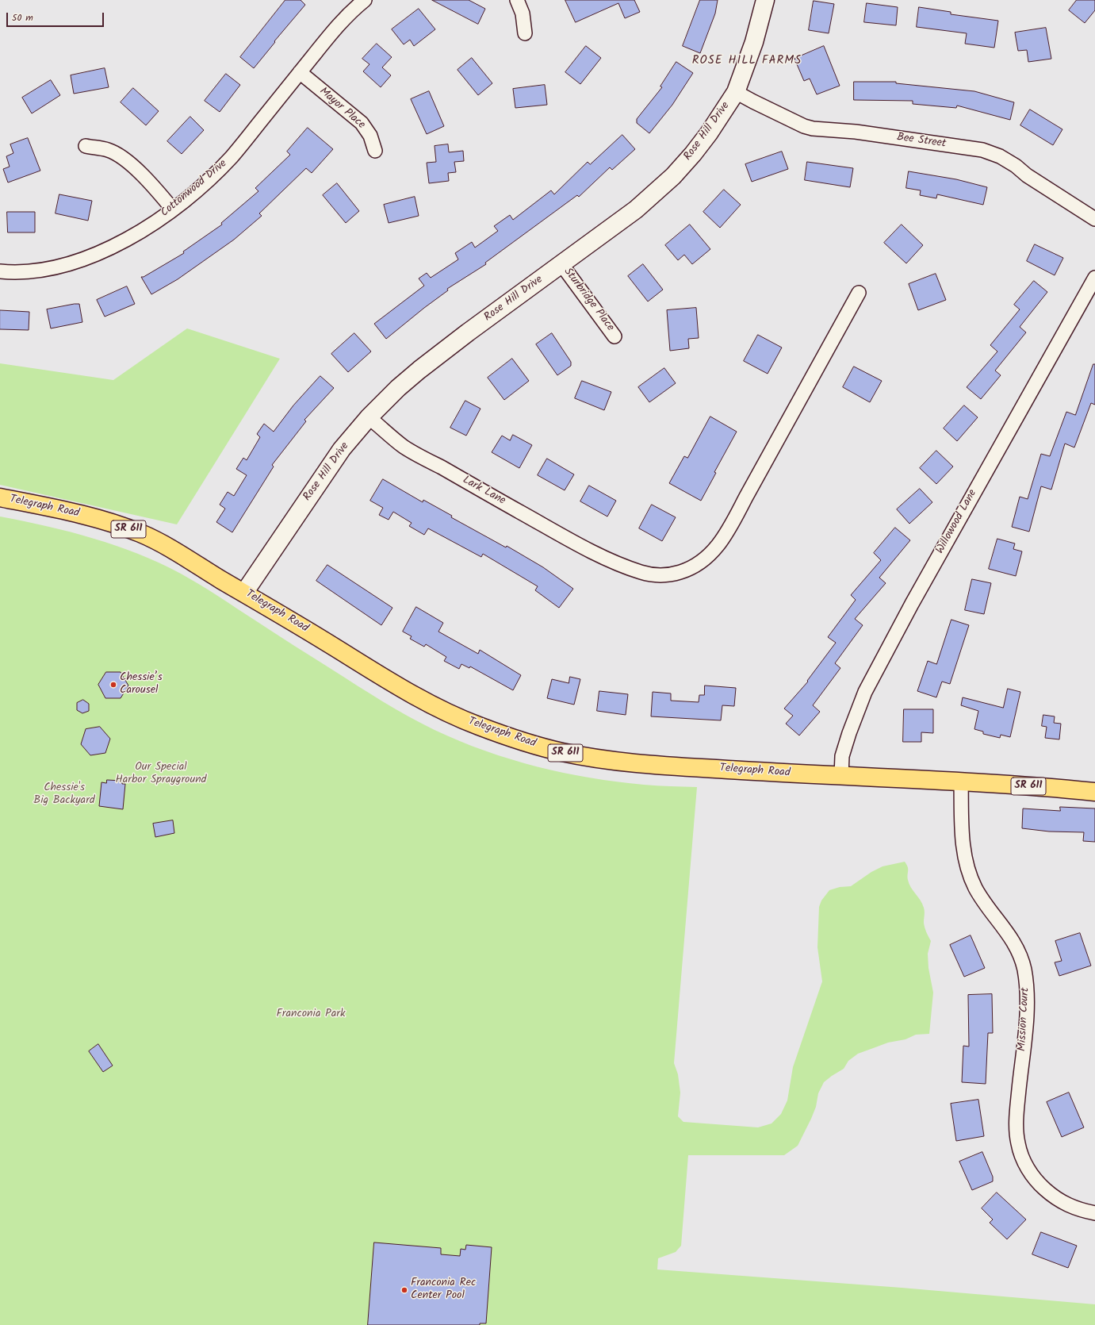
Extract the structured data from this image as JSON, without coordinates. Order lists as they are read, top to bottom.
{
  "streets": {
    "main road": ["Telegraph Road", "SR 611"],
    "street": [
      "Mayor Place",
      "Rose Hill Drive",
      "Bee Street",
      "Cottonwood Drive",
      "Sturbridge Place",
      "Lark Lane",
      "Willowood Lane",
      "Mission Court"
    ]
  },
  "crossings": [
    ["Mayor Place", "Cottonwood Drive"],
    ["Rose Hill Drive", "Bee Street"],
    ["Rose Hill Drive", "Sturbridge Place"],
    ["Rose Hill Drive", "Lark Lane"],
    ["Rose Hill Drive", "Telegraph Road"],
    ["Telegraph Road", "Willowood Lane"],
    ["Telegraph Road", "Mission Court"]
  ],
  "districts": ["ROSE HILL FARMS"],
  "parks": ["Our Special Harbor Sprayground", "Chessie's Big Backyard", "Franconia Park"],
  "places": ["Chessie’s Carousel", "Franconia Rec Center Pool"],
  "scale_bar": "50 m"
}
